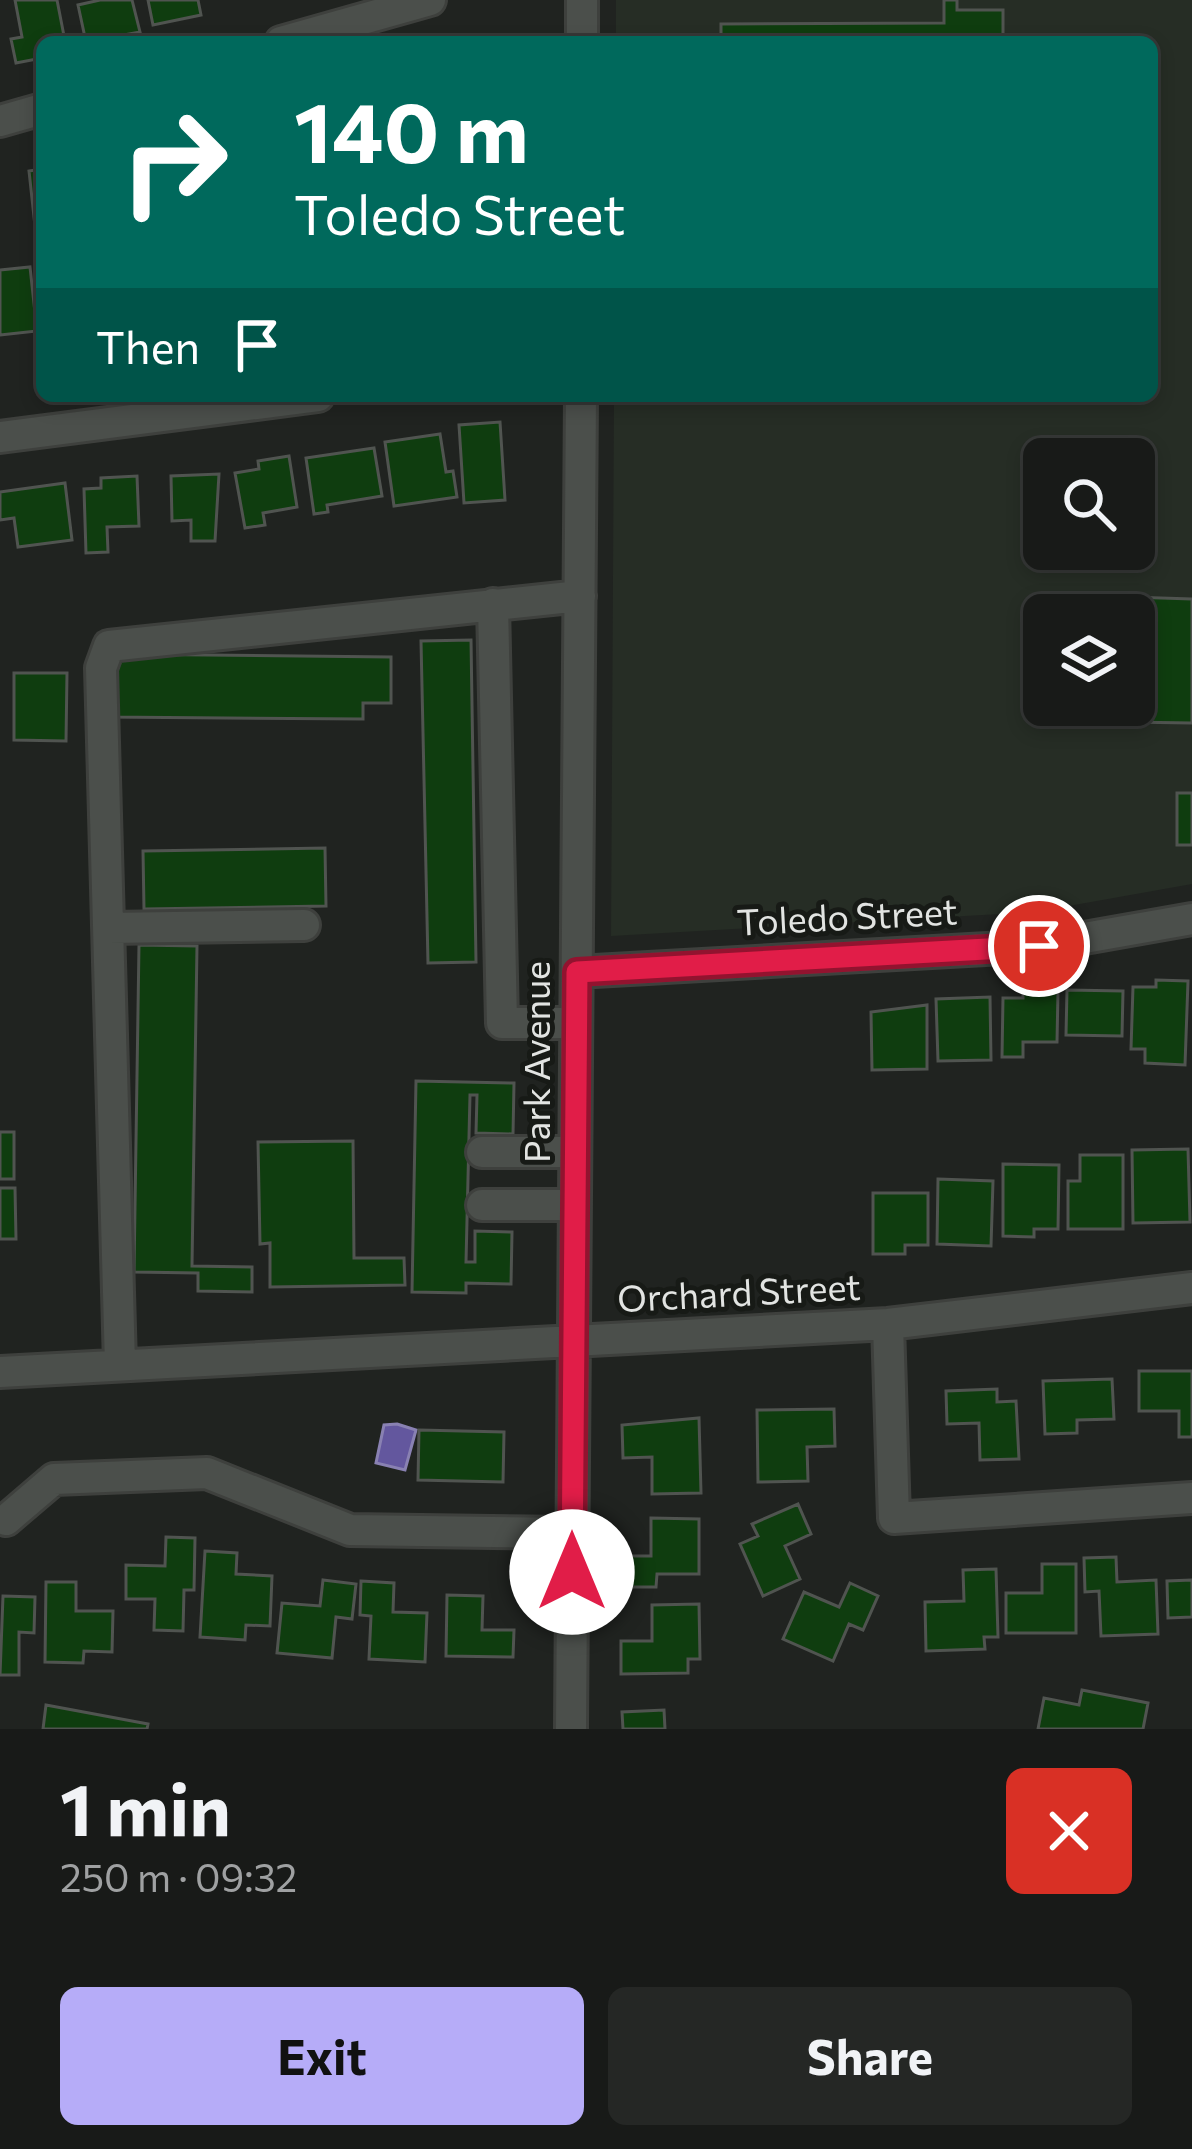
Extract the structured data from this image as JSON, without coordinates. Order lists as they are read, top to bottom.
{
  "streets": {
    "street": ["Toledo Street", "Park Avenue", "Orchard Street"]
  },
  "crossings": [
    ["Toledo Street", "Park Avenue"],
    ["Park Avenue", "Orchard Street"]
  ],
  "page": {
    "turn": ["140 m", "Toledo Street"],
    "then": "Then",
    "heading": ["1 min", "250 m · 09:32"],
    "buttons": ["Exit", "Share"]
  }
}
